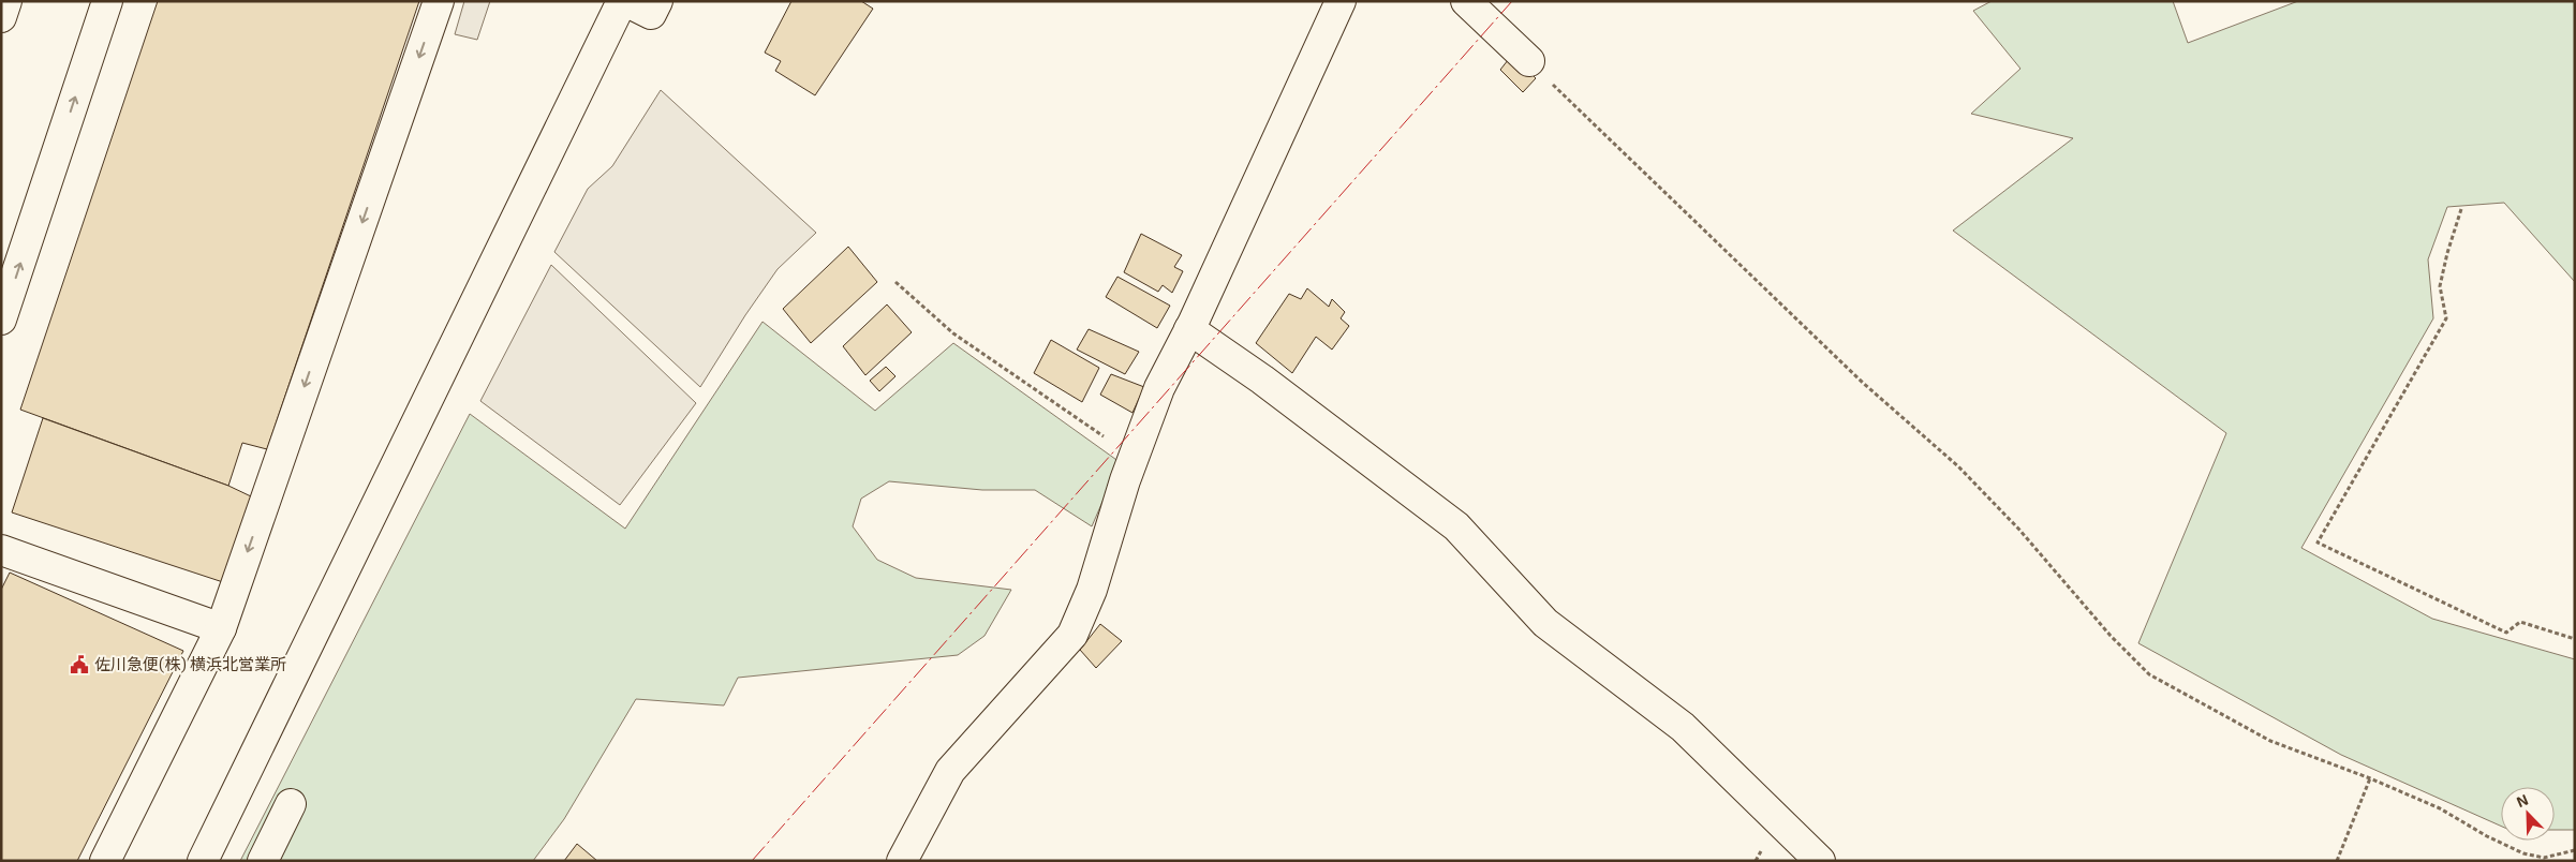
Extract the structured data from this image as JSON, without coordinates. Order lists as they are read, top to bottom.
{
  "places": {
    "public building": ["佐川急便(株) 横浜北営業所"]
  },
  "north": "top left"
}
